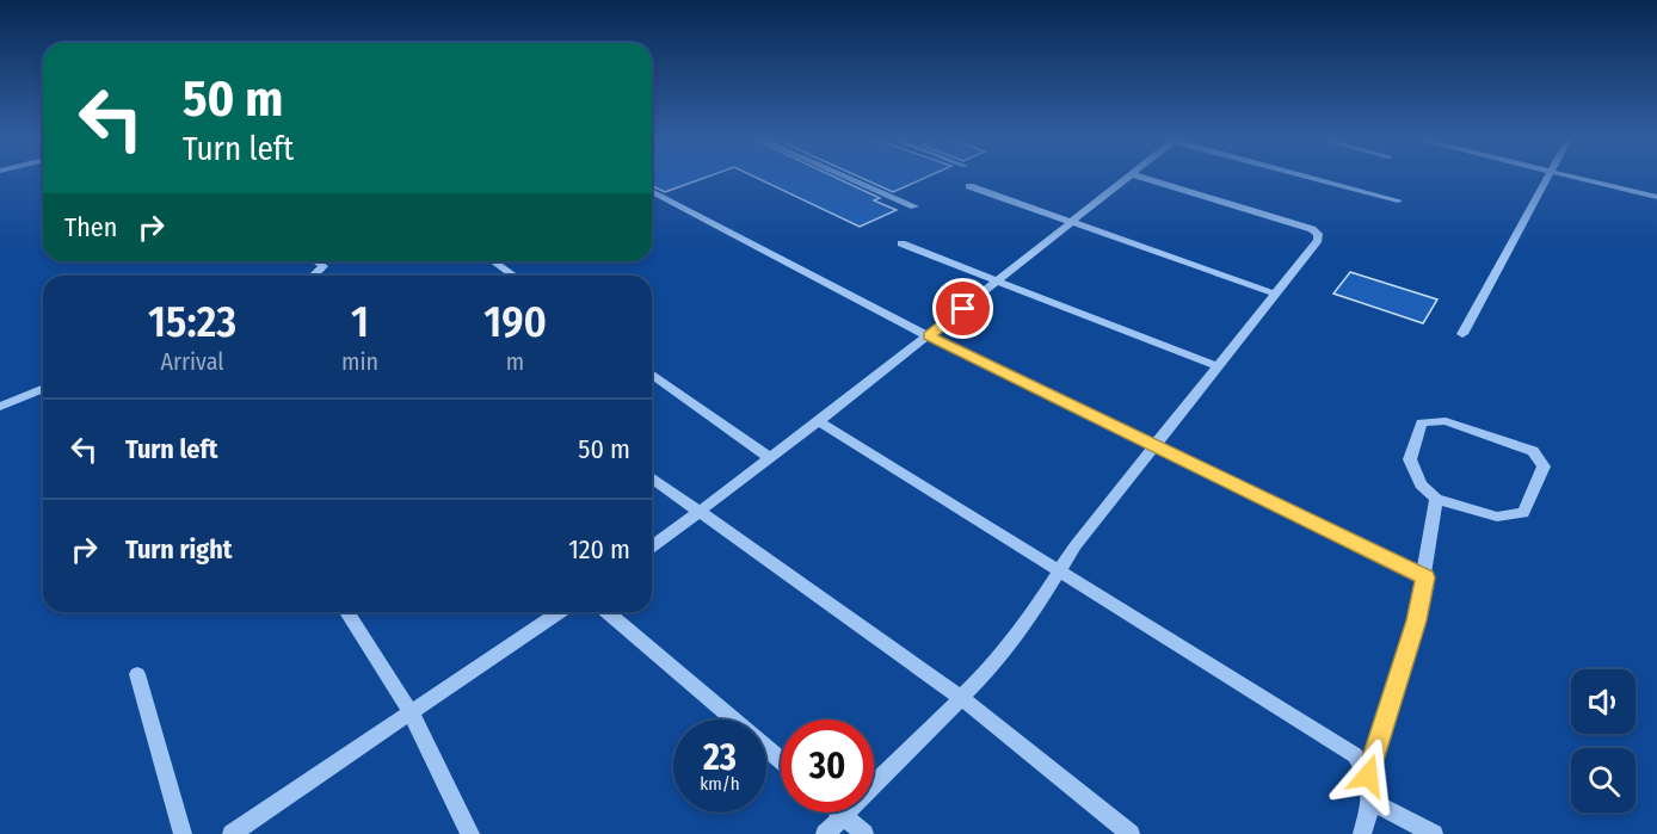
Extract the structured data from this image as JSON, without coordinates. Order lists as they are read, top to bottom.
{
  "page": {
    "turn": ["50 m", "Turn left"],
    "then": "Then",
    "eta": [
      "15:23",
      "Arrival",
      "1",
      "min",
      "190",
      "m"
    ],
    "list": [
      {
        "name": "Turn left",
        "value": "50 m"
      },
      {
        "name": "Turn right",
        "value": "120 m"
      }
    ],
    "speed": "23 km/h",
    "limit": "30"
  }
}
